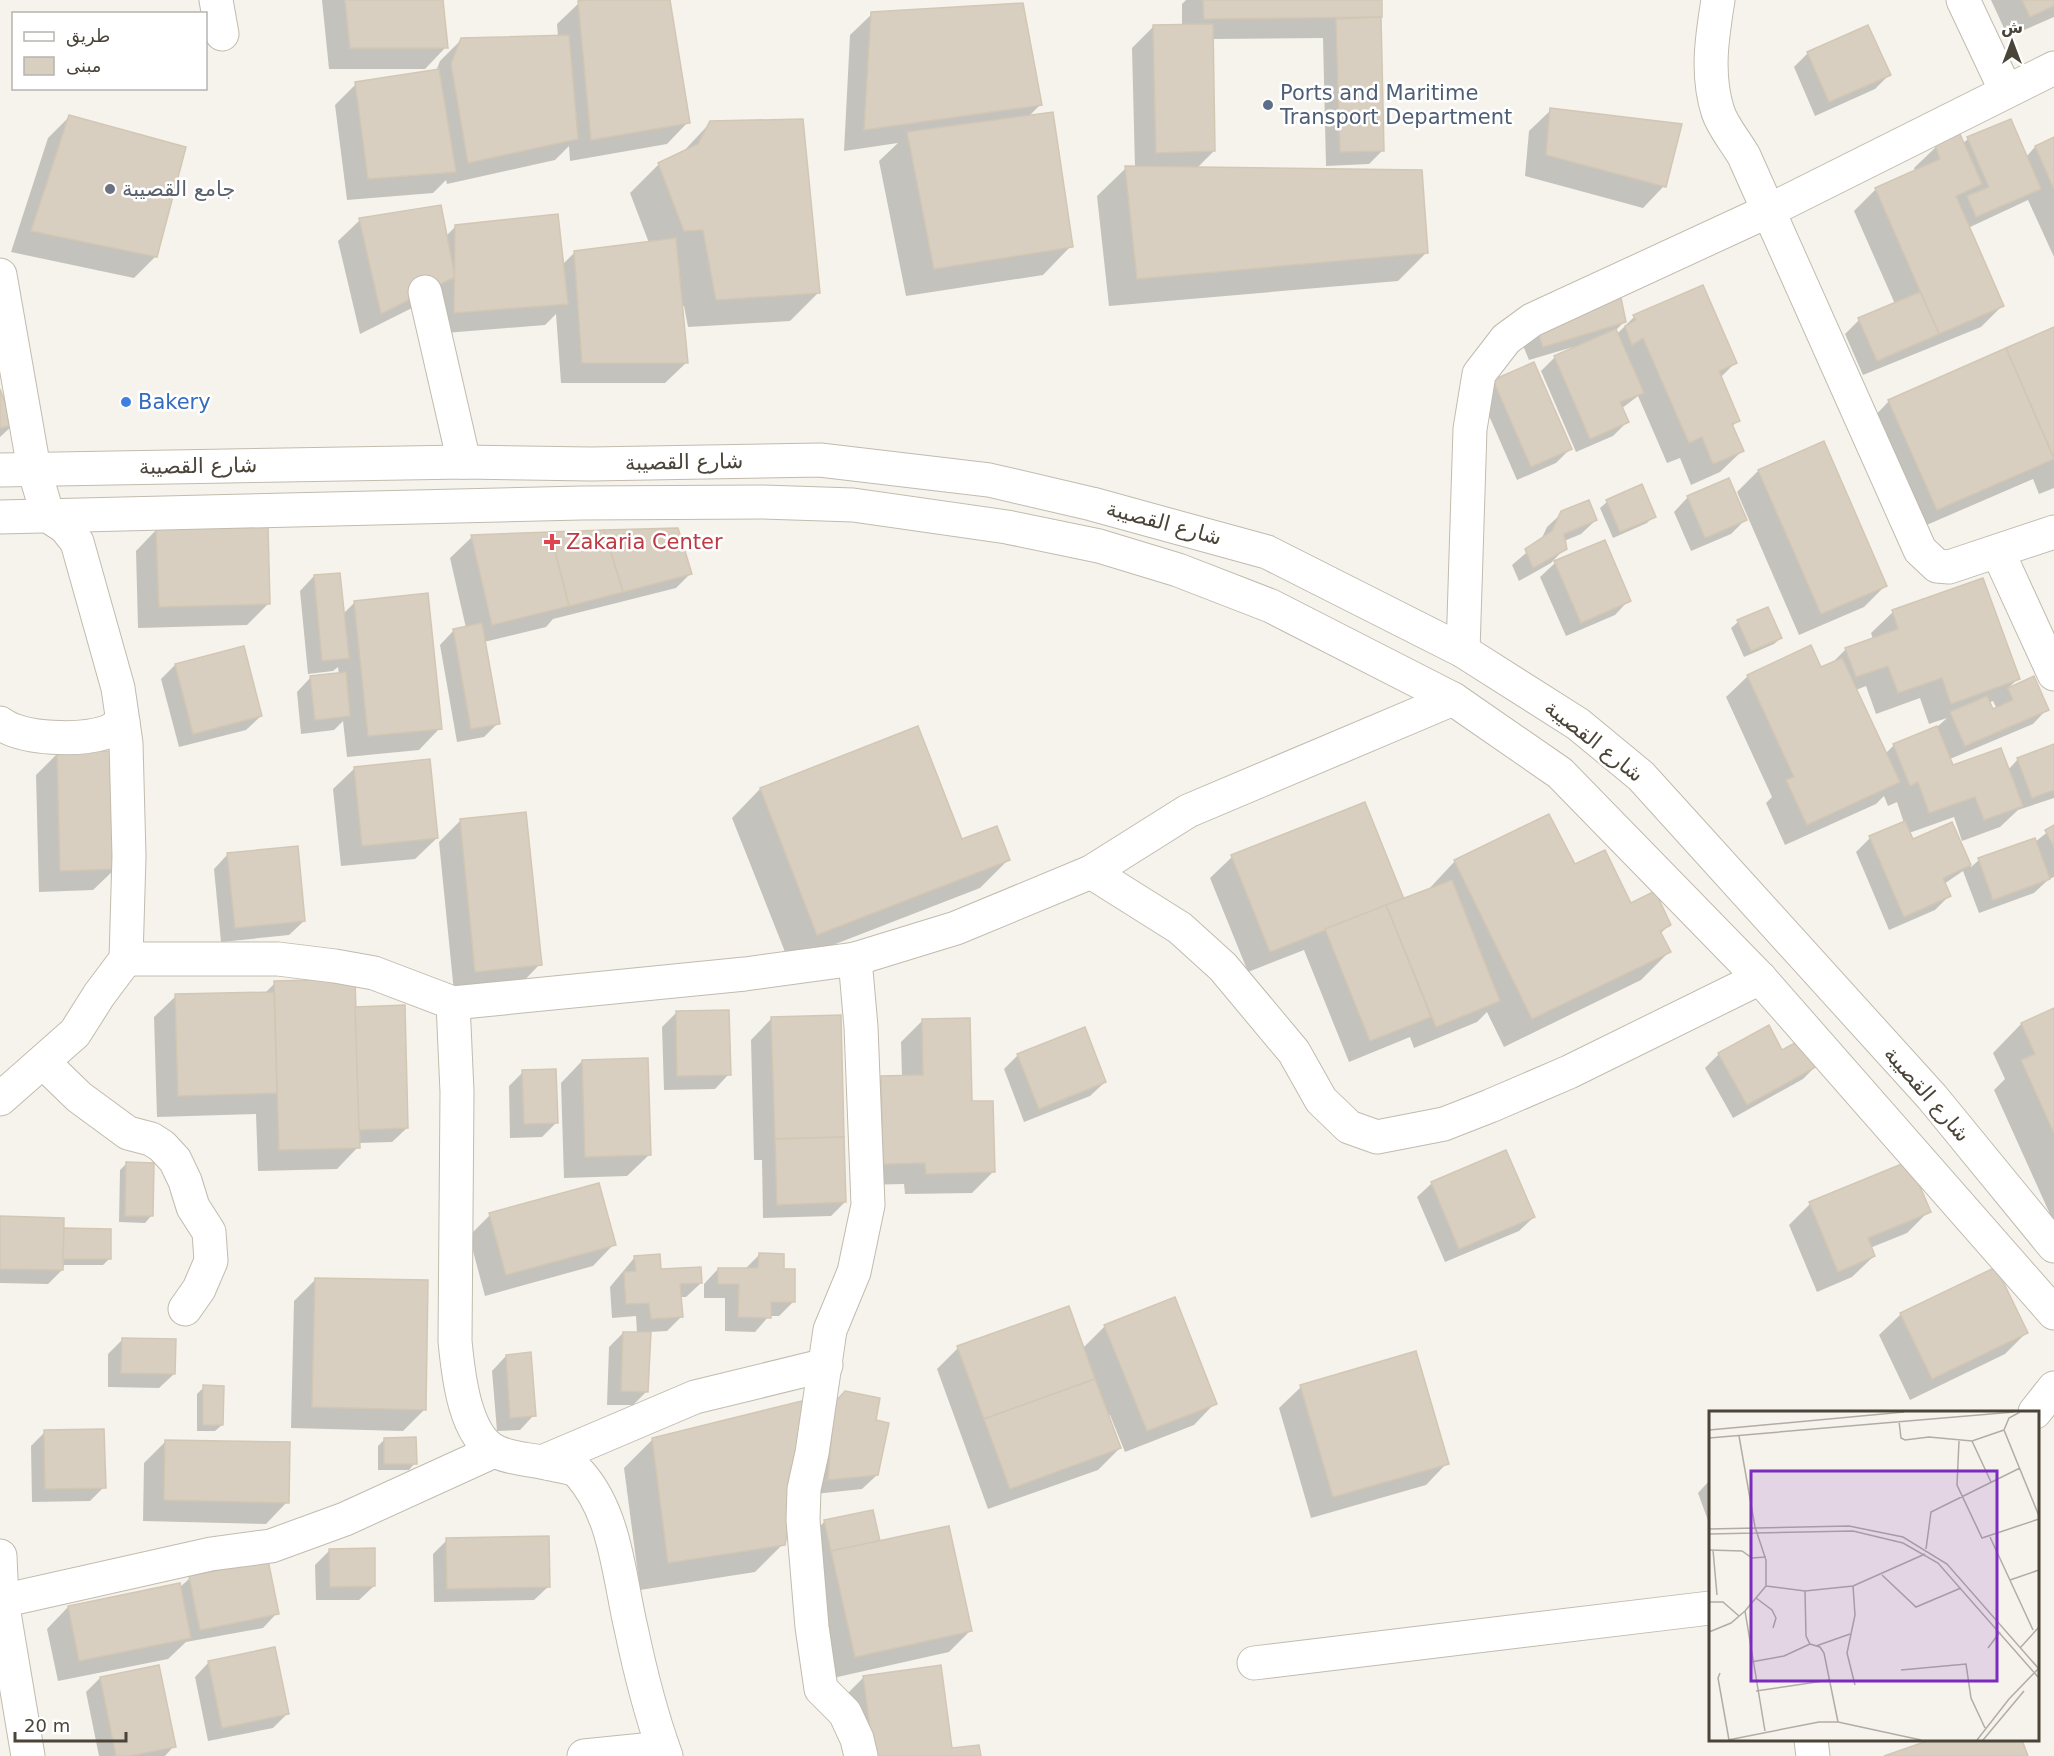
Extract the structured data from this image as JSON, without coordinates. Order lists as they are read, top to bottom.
{
  "streets": {
    "street": ["شارع القصيبة"]
  },
  "places": {
    "other": ["Ports and Maritime Transport Department", "جامع القصيبة", "Bakery"],
    "health": ["Zakaria Center"]
  },
  "legend": ["طريق", "مبنى"],
  "scale_bar": "20 m",
  "north": "top"
}
